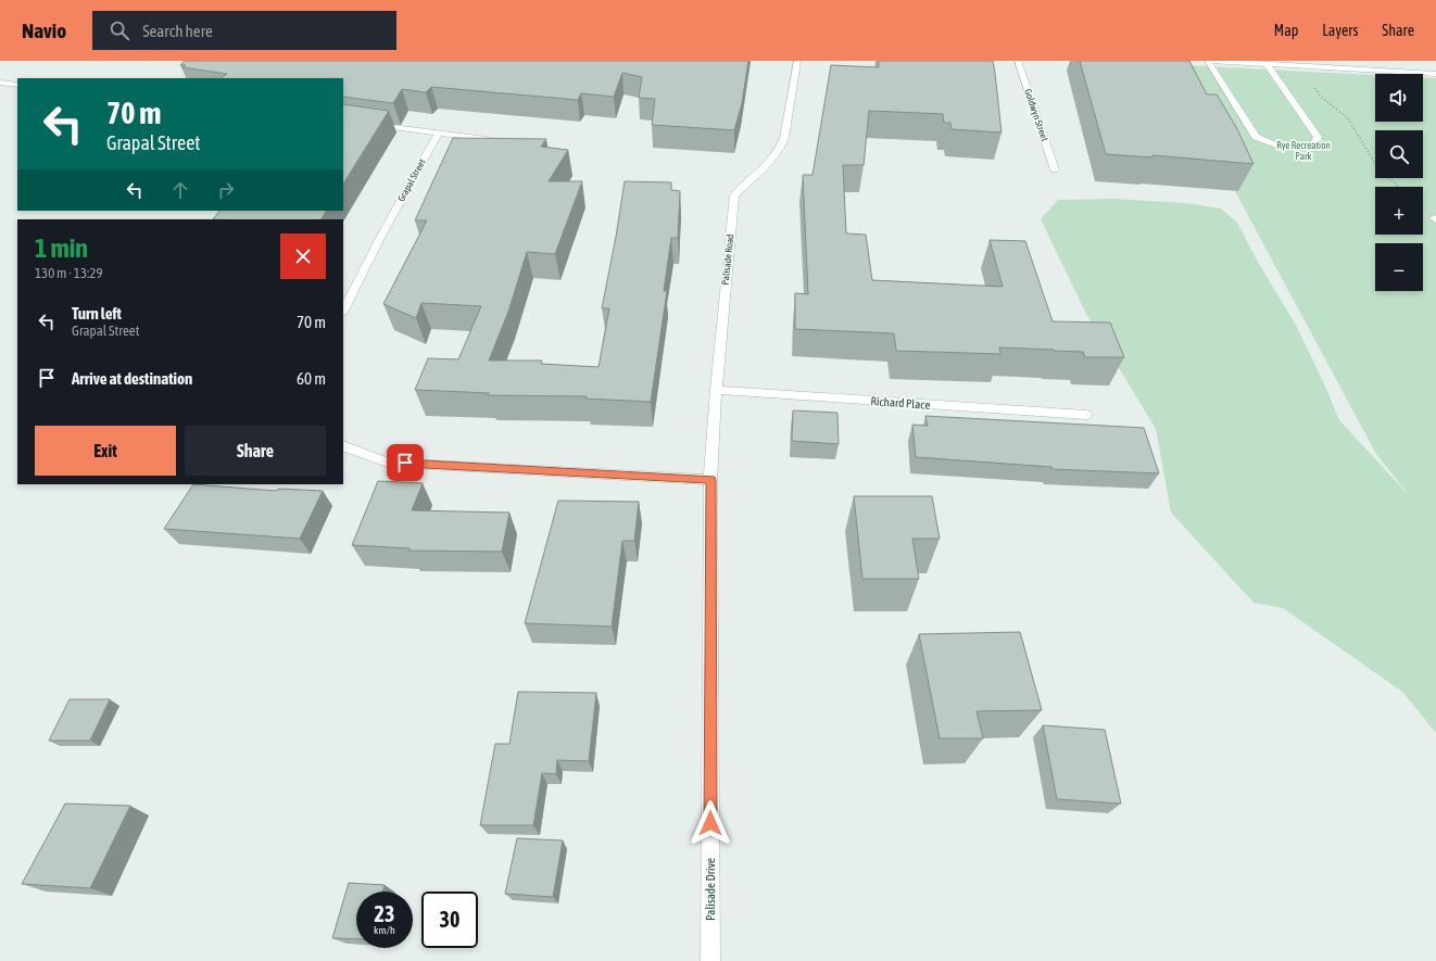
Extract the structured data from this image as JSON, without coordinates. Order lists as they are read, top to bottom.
{
  "streets": {
    "street": [
      "Goldwyn Street",
      "Grapal Street",
      "Palisade Road",
      "Richard Place",
      "Palisade Drive"
    ]
  },
  "crossings": [
    ["Palisade Road", "Richard Place"],
    ["Palisade Road", "Palisade Drive"]
  ],
  "parks": ["Rye Recreation Park"],
  "page": {
    "header": "Navio",
    "search": "Search here",
    "nav": ["Map", "Layers", "Share"],
    "map_buttons": ["+", "−"],
    "turn": ["70 m", "Grapal Street"],
    "heading": ["1 min", "130 m · 13:29"],
    "list": [
      {
        "name": "Turn left",
        "note": "Grapal Street",
        "value": "70 m"
      },
      {
        "name": "Arrive at destination",
        "value": "60 m"
      }
    ],
    "buttons": ["Exit", "Share"],
    "speed": "23 km/h",
    "limit": "30"
  }
}
